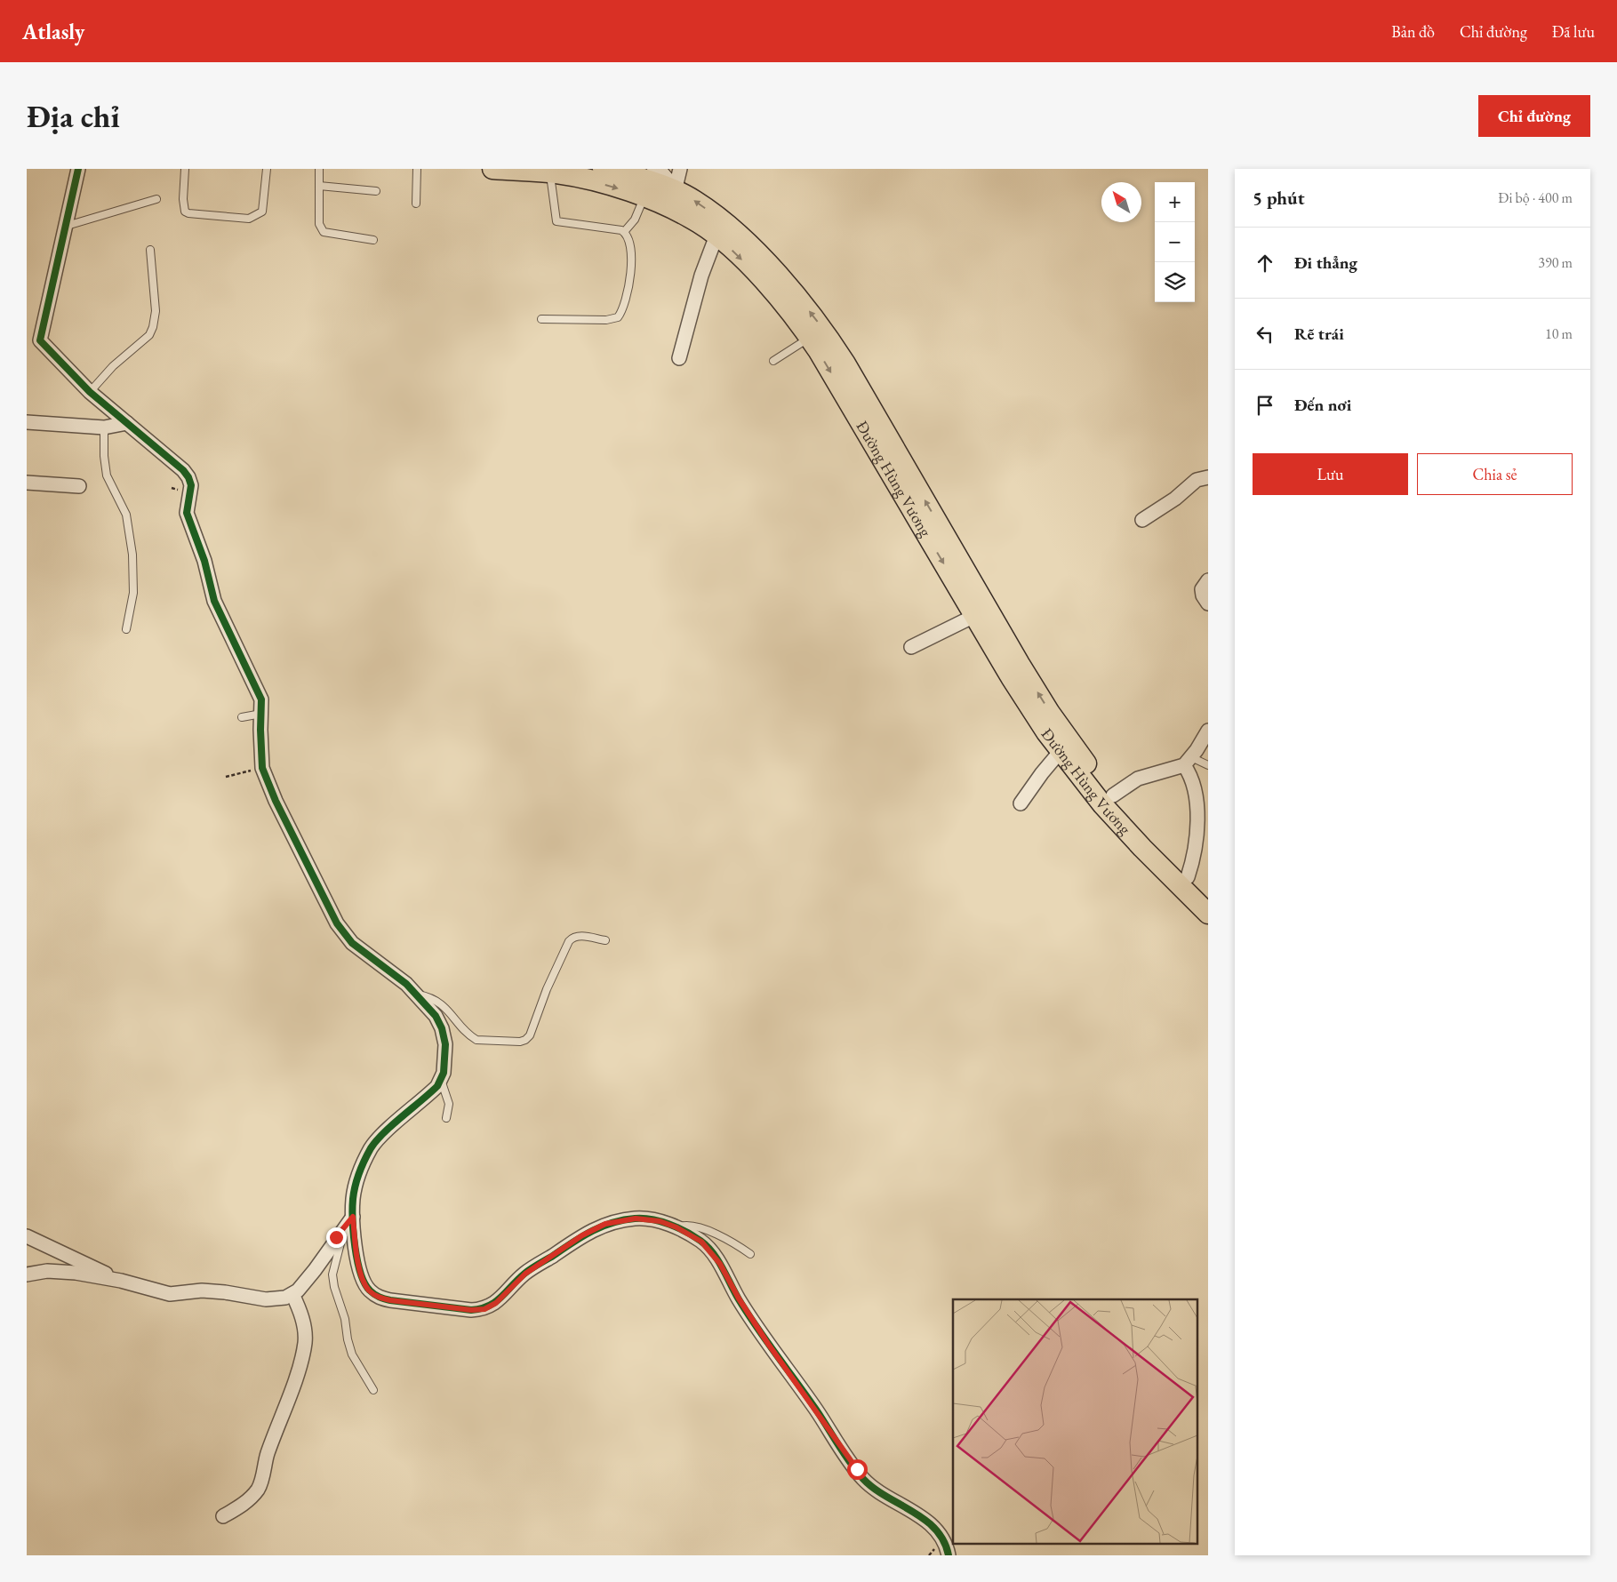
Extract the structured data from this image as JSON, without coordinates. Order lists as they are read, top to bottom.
{
  "streets": {
    "main road": ["Đường Hùng Vương"]
  },
  "north": "top left",
  "page": {
    "header": "Atlasly",
    "nav": ["Bản đồ", "Chỉ đường", "Đã lưu"],
    "buttons": [
      "Chỉ đường",
      ["Lưu", "Chia sẻ"]
    ],
    "title": "Địa chỉ",
    "heading": ["5 phút", "Đi bộ · 400 m"],
    "map_buttons": ["+", "−"],
    "list": [
      ["Đi thẳng", "390 m"],
      ["Rẽ trái", "10 m"],
      "Đến nơi"
    ]
  }
}
